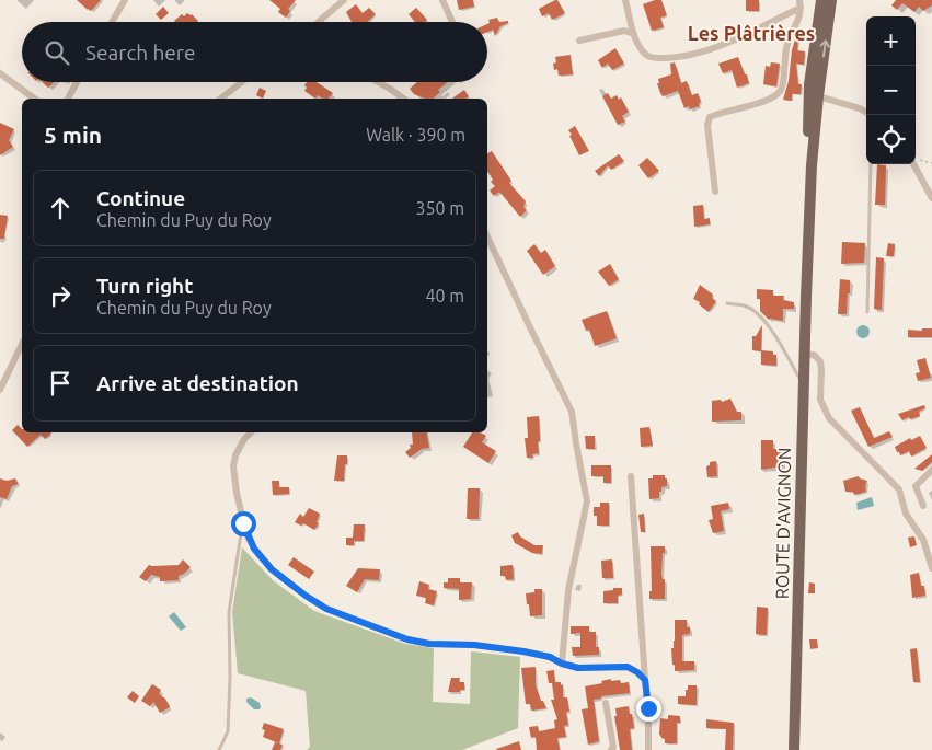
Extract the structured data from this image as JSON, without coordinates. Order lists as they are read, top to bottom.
{
  "streets": {
    "main road": ["ROUTE D'AVIGNON"]
  },
  "districts": ["Les Plâtrières"],
  "page": {
    "map_buttons": ["+", "−"],
    "search": "Search here",
    "heading": ["5 min", "Walk · 390 m"],
    "list": [
      ["Continue", "Chemin du Puy du Roy", "350 m"],
      ["Turn right", "Chemin du Puy du Roy", "40 m"],
      "Arrive at destination"
    ]
  }
}
